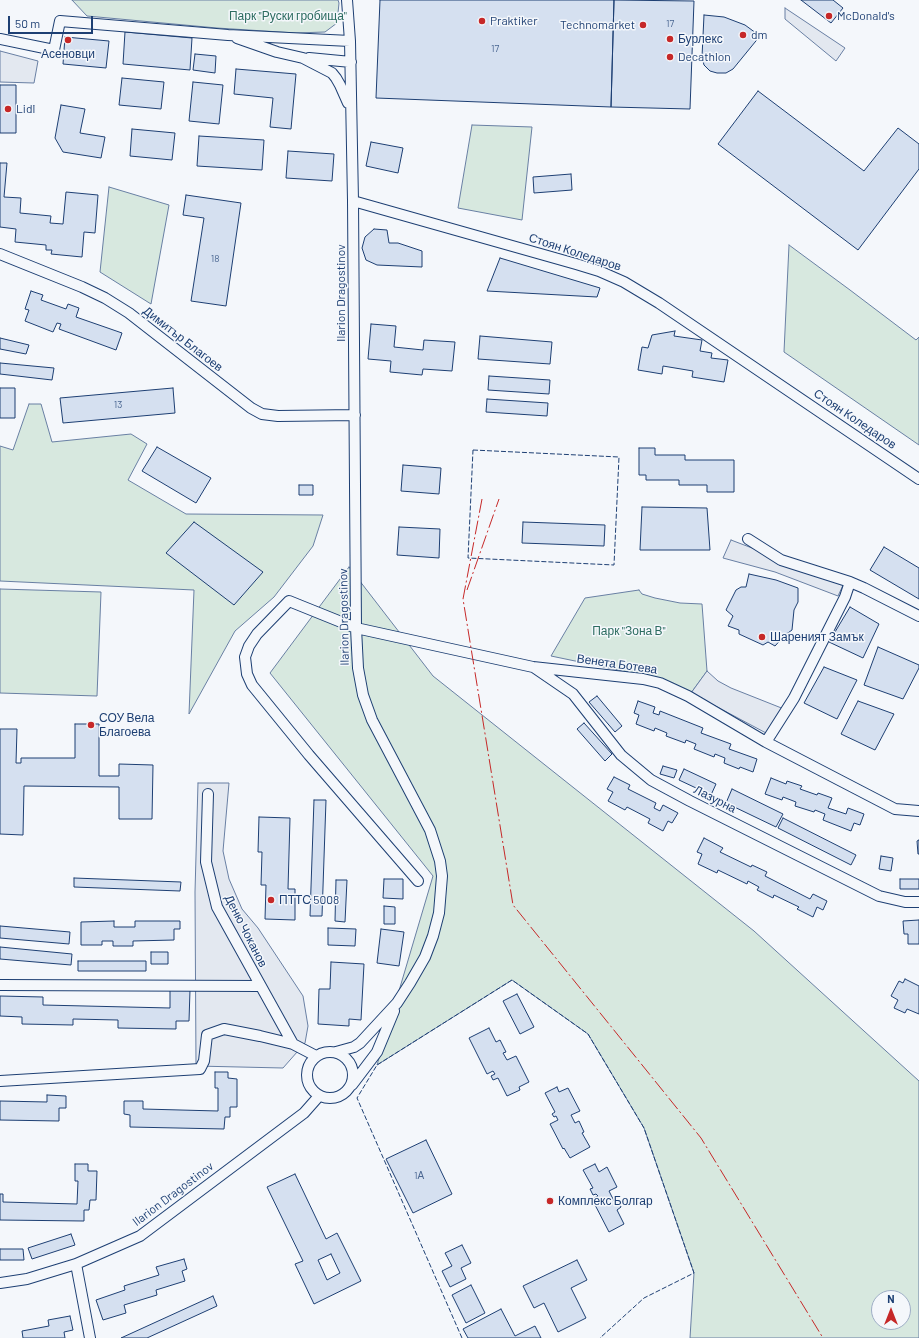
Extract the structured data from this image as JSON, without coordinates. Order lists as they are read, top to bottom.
{
  "streets": {
    "street": [
      "Стоян Коледаров",
      "Ilarion Dragostinov",
      "Димитър Благоев",
      "Венета Ботева",
      "Лазурна",
      "Деню Чоканов"
    ]
  },
  "crossings": [
    ["Стоян Коледаров", "Ilarion Dragostinov"],
    ["Ilarion Dragostinov", "Димитър Благоев"],
    ["Ilarion Dragostinov", "Венета Ботева"],
    ["Венета Ботева", "Лазурна"]
  ],
  "parks": ["Парк \"Руски гробища\"", "Парк \"Зона В\""],
  "places": [
    "McDonald's",
    "Praktiker",
    "Technomarket",
    "dm",
    "Бурлекс",
    "Асеновци",
    "Decathlon",
    "Lidl",
    "Шареният Замък",
    "СОУ Вела Благоева",
    "ПТТС 5008",
    "Комплекс Болгар"
  ],
  "house_numbers": [
    "17",
    "17",
    "18",
    "13",
    "1А"
  ],
  "scale_bar": "50 m",
  "north": "top"
}
